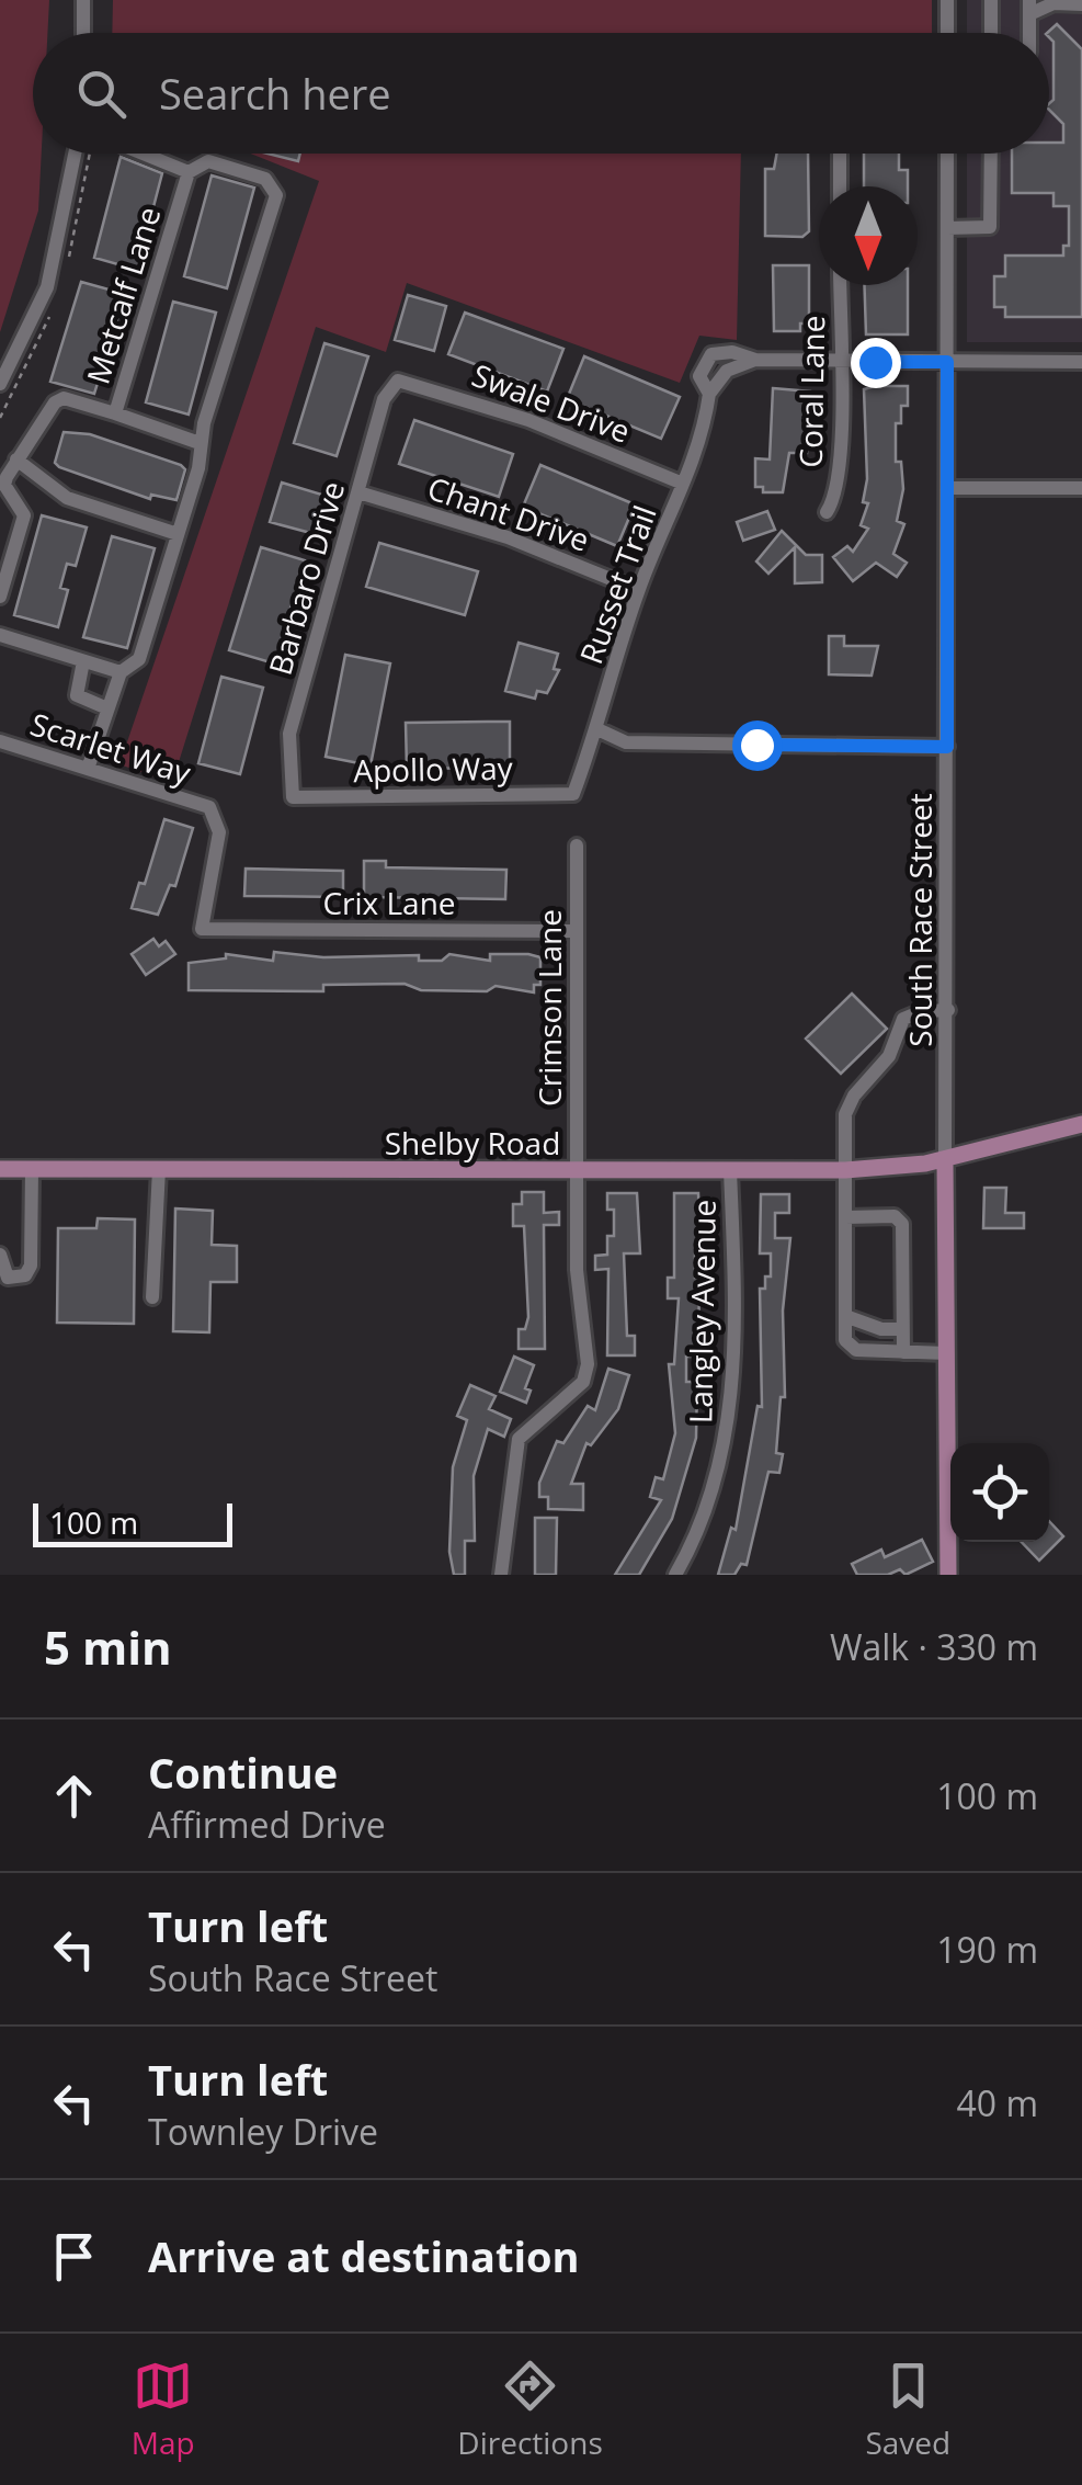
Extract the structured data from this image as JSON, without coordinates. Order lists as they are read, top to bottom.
{
  "streets": {
    "main road": ["South Race Street", "Shelby Road"],
    "street": [
      "Metcalf Lane",
      "Coral Lane",
      "Swale Drive",
      "Chant Drive",
      "Barbaro Drive",
      "Russet Trail",
      "Scarlet Way",
      "Apollo Way",
      "Crix Lane",
      "Crimson Lane",
      "Langley Avenue"
    ]
  },
  "crossings": [
    ["Swale Drive", "Barbaro Drive"],
    ["Swale Drive", "Russet Trail"],
    ["Chant Drive", "Barbaro Drive"],
    ["Chant Drive", "Russet Trail"],
    ["Barbaro Drive", "Apollo Way"],
    ["Russet Trail", "Apollo Way"],
    ["Scarlet Way", "Crix Lane"],
    ["Crix Lane", "Crimson Lane"],
    ["South Race Street", "Shelby Road"],
    ["Crimson Lane", "Shelby Road"],
    ["Shelby Road", "Langley Avenue"]
  ],
  "scale_bar": "100 m",
  "north": "bottom",
  "page": {
    "search": "Search here",
    "scale": "100 m",
    "heading": ["5 min", "Walk · 330 m"],
    "list": [
      ["Continue", "Affirmed Drive", "100 m"],
      ["Turn left", "South Race Street", "190 m"],
      ["Turn left", "Townley Drive", "40 m"],
      "Arrive at destination"
    ],
    "nav": ["Map", "Directions", "Saved"]
  }
}
